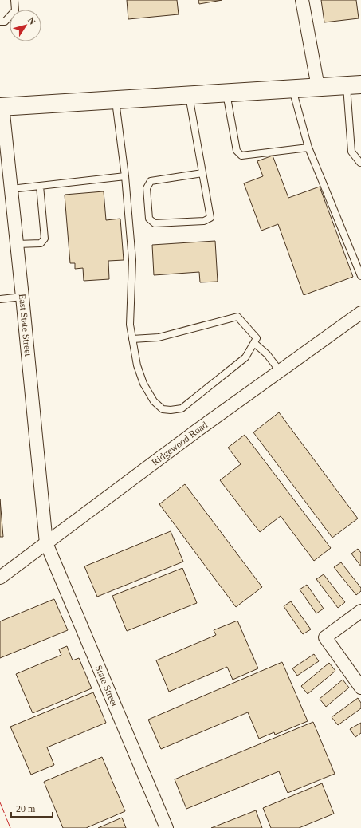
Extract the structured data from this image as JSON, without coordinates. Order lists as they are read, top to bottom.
{
  "streets": {
    "street": ["East State Street", "Ridgewood Road", "State Street"]
  },
  "crossings": [
    ["East State Street", "Ridgewood Road"],
    ["East State Street", "State Street"],
    ["Ridgewood Road", "State Street"]
  ],
  "scale_bar": "20 m",
  "north": "top right"
}
